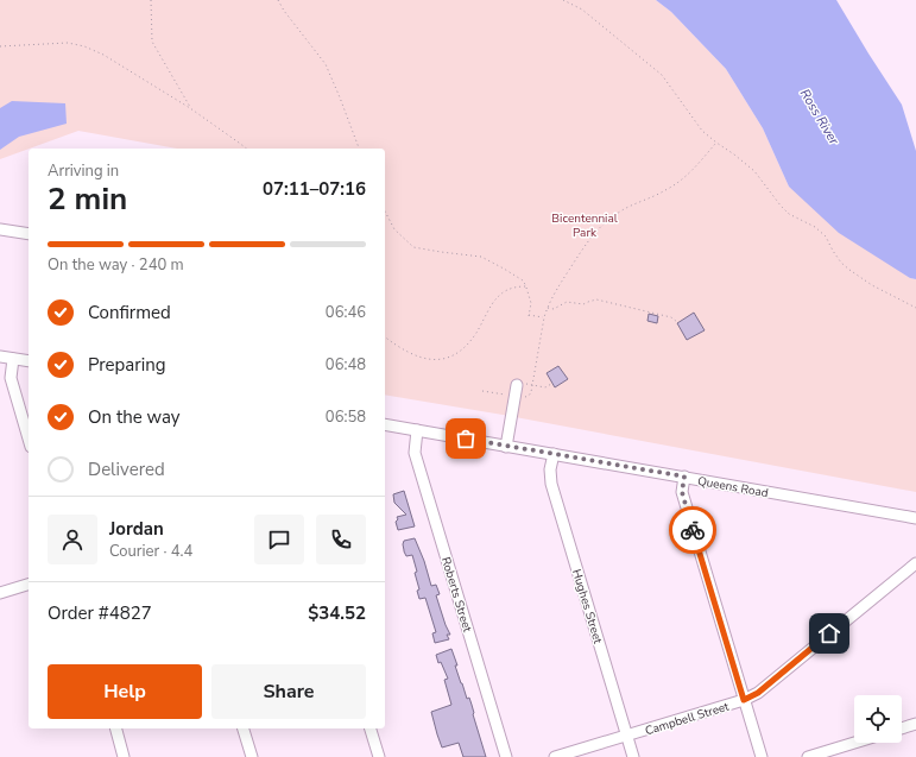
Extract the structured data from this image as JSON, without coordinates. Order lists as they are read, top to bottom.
{
  "streets": {
    "street": [
      "Queens Road",
      "Roberts Street",
      "Hughes Street",
      "Campbell Street"
    ]
  },
  "crossings": [
    ["Queens Road", "Roberts Street"],
    ["Queens Road", "Hughes Street"],
    ["Hughes Street", "Campbell Street"]
  ],
  "water": ["Ross River"],
  "parks": ["Bicentennial Park"],
  "page": {
    "heading": ["2 min", "Arriving in", "07:11–07:16"],
    "panel": [
      "Jordan",
      "Courier · 4.4",
      "Order #4827",
      "$34.52"
    ],
    "bar": "On the way · 240 m",
    "list": [
      ["Confirmed", "06:46"],
      ["Preparing", "06:48"],
      ["On the way", "06:58"],
      "Delivered"
    ],
    "buttons": ["Help", "Share"]
  }
}
